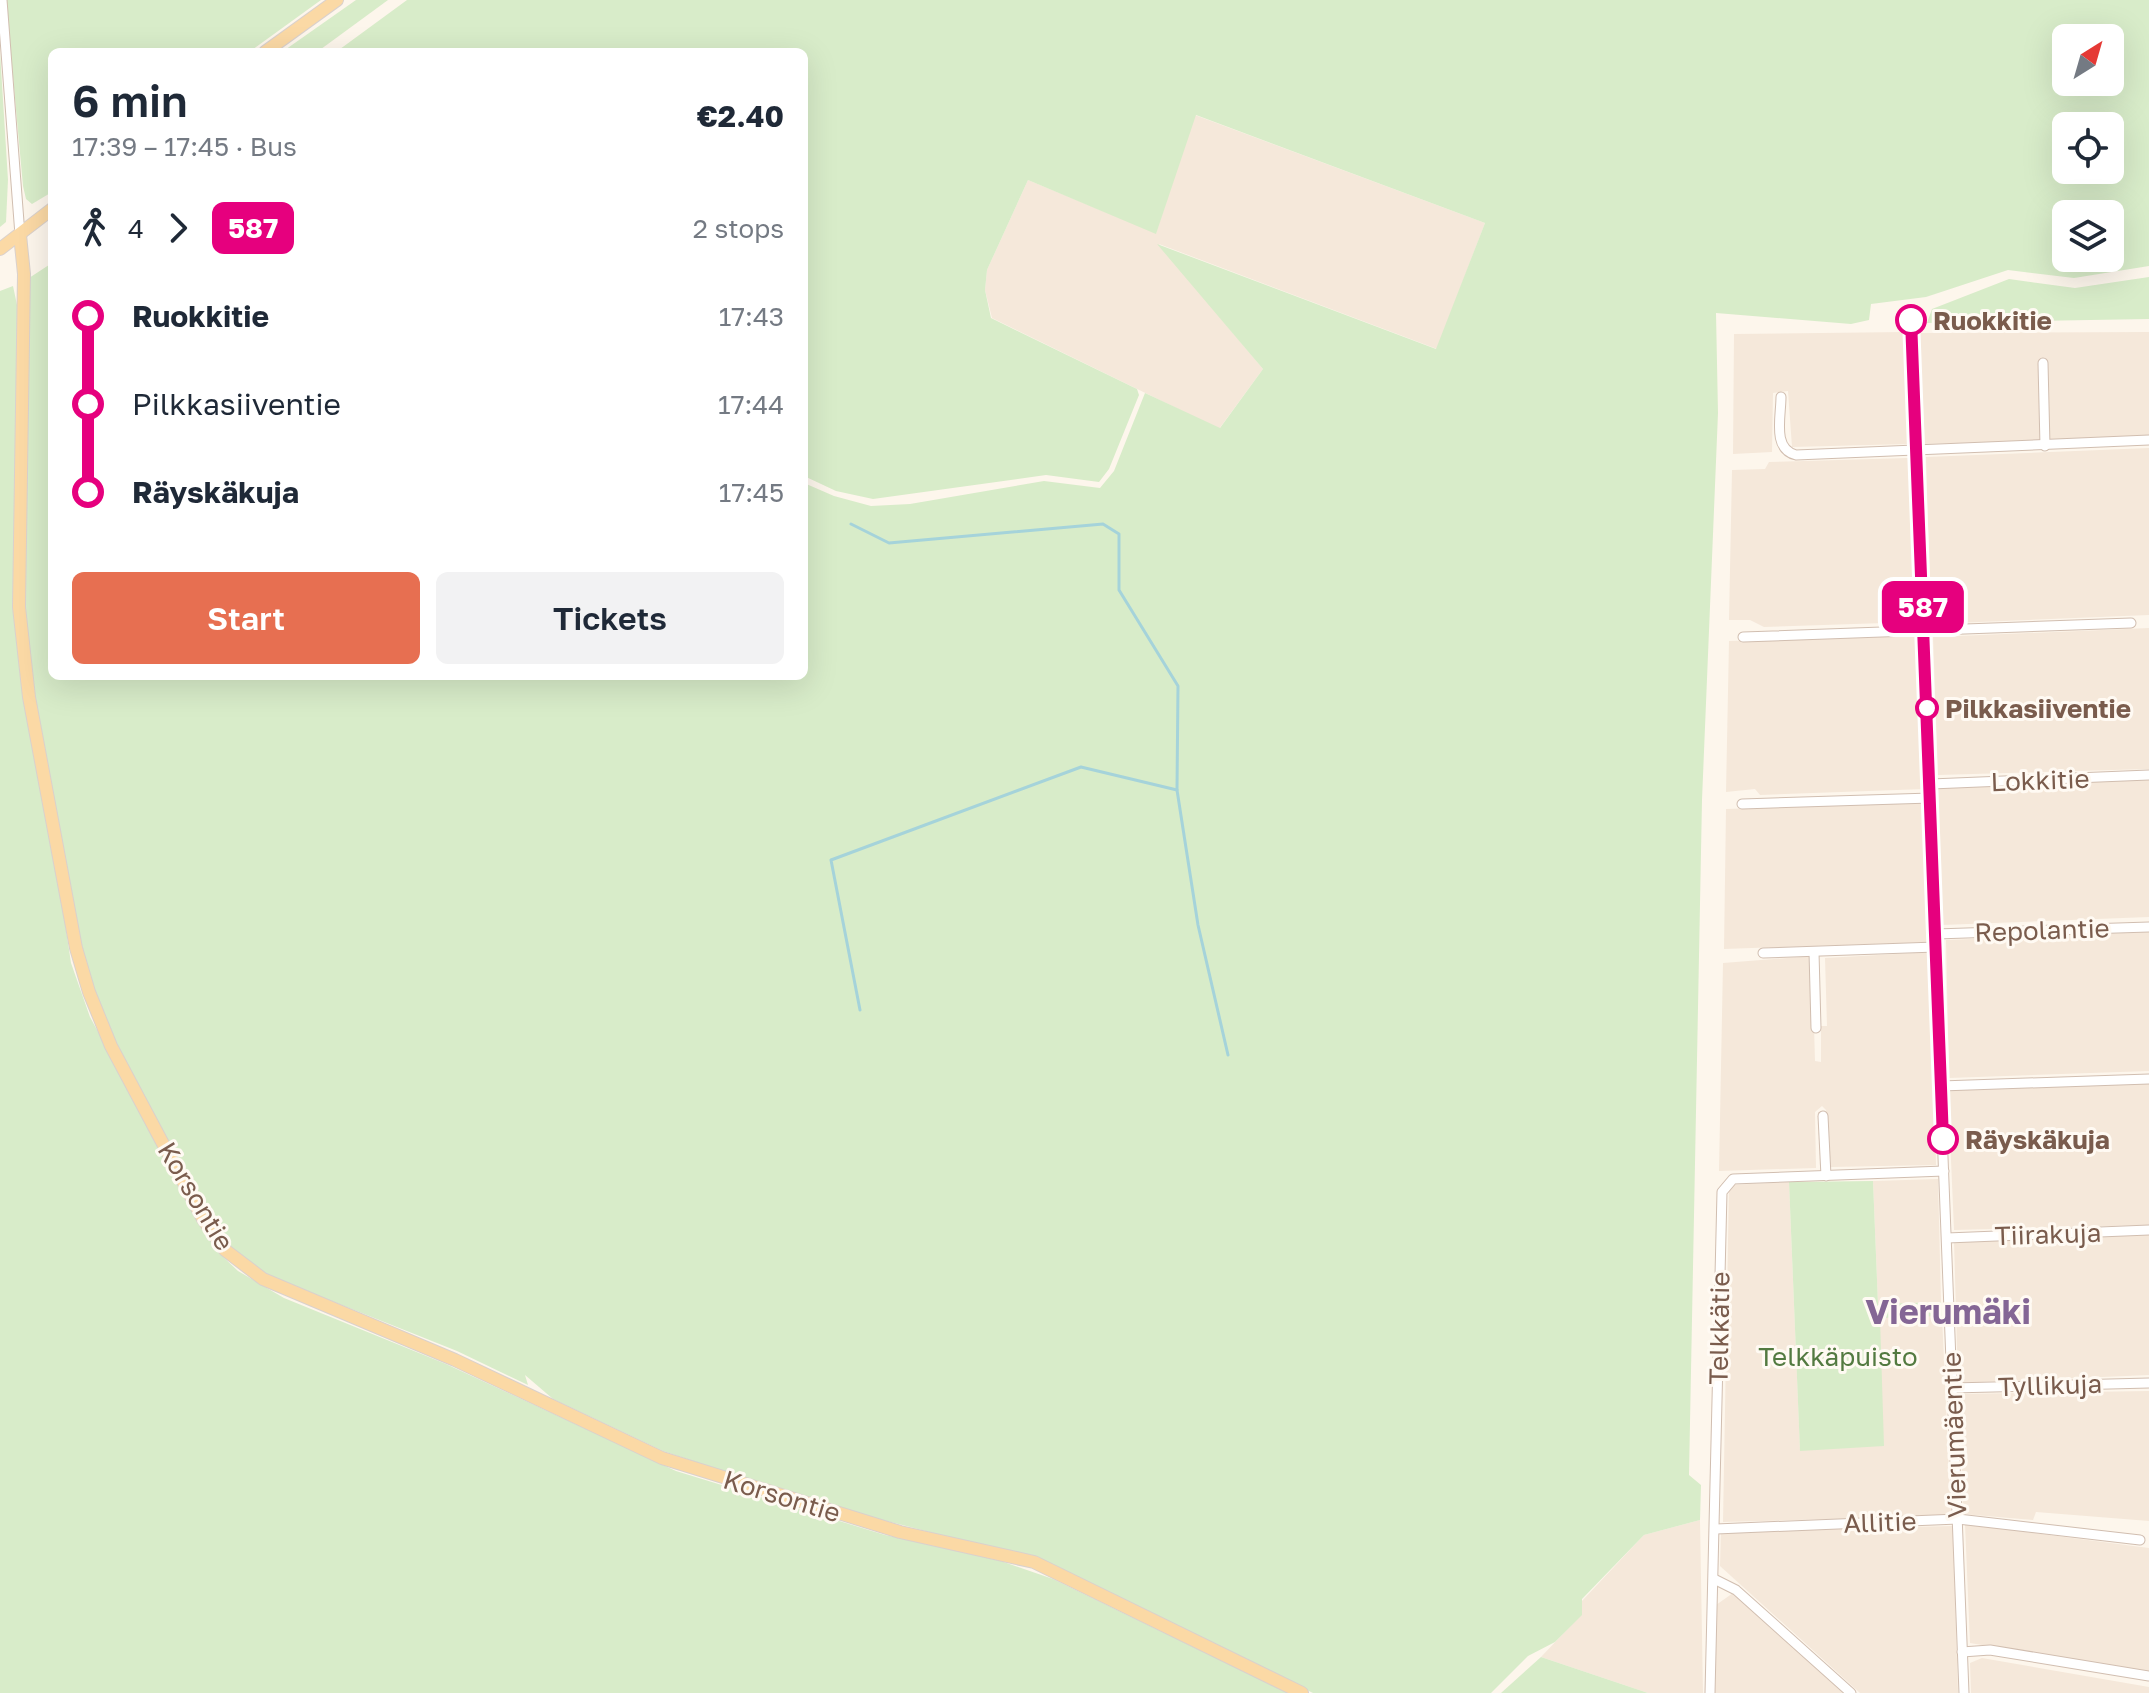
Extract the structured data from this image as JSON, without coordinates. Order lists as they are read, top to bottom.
{
  "streets": {
    "main road": ["Korsontie"],
    "street": [
      "Lokkitie",
      "Repolantie",
      "Tiirakuja",
      "Telkkätie",
      "Tyllikuja",
      "Vierumäentie",
      "Allitie"
    ]
  },
  "crossings": [
    ["Lokkitie", "Vierumäentie"],
    ["Repolantie", "Vierumäentie"],
    ["Tiirakuja", "Vierumäentie"],
    ["Telkkätie", "Vierumäentie"],
    ["Telkkätie", "Allitie"],
    ["Tyllikuja", "Vierumäentie"],
    ["Vierumäentie", "Allitie"]
  ],
  "districts": ["Vierumäki"],
  "parks": ["Telkkäpuisto"],
  "places": ["Ruokkitie", "Pilkkasiiventie", "Räyskäkuja"],
  "lines": ["bus line 587"],
  "north": "top right",
  "page": {
    "on_map": "587",
    "heading": ["6 min", "17:39 – 17:45 · Bus", "€2.40"],
    "legs": ["4", "587", "2 stops"],
    "list": [
      {
        "name": "Ruokkitie",
        "value": "17:43"
      },
      {
        "name": "Pilkkasiiventie",
        "value": "17:44"
      },
      {
        "name": "Räyskäkuja",
        "value": "17:45"
      }
    ],
    "buttons": ["Start", "Tickets"]
  }
}
